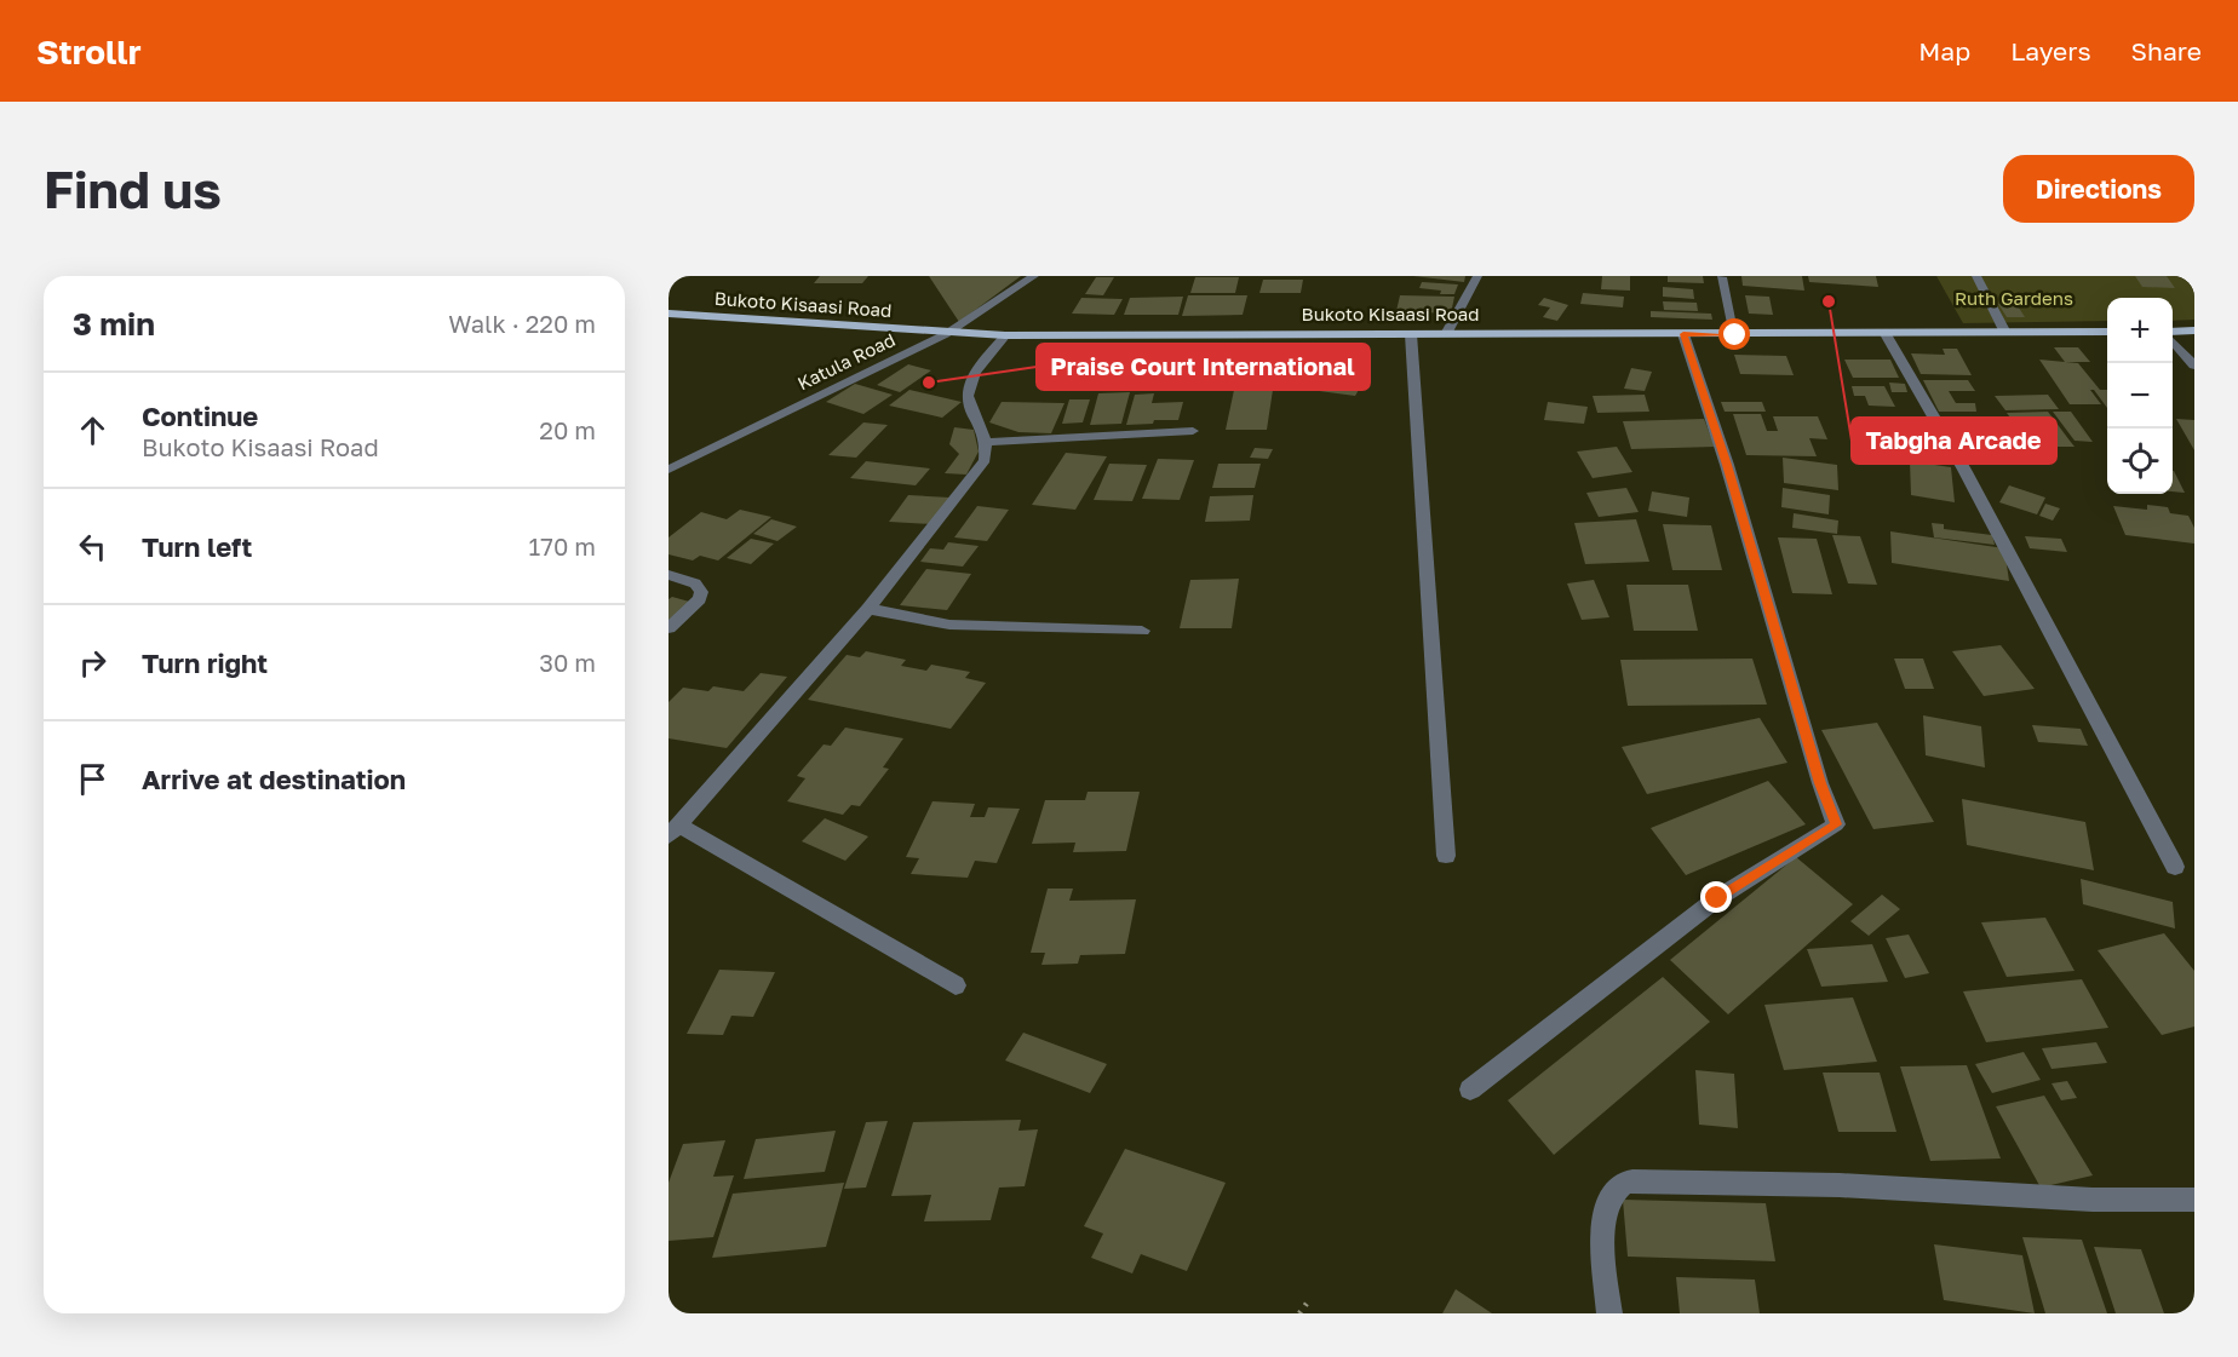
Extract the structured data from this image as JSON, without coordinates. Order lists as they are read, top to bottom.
{
  "streets": {
    "main road": ["Bukoto Kisaasi Road"],
    "street": ["Katula Road"]
  },
  "crossings": [
    ["Bukoto Kisaasi Road", "Katula Road"]
  ],
  "parks": ["Ruth Gardens"],
  "places": ["Tabgha Arcade", "Praise Court International"],
  "page": {
    "header": "Strollr",
    "nav": ["Map", "Layers", "Share"],
    "buttons": "Directions",
    "title": "Find us",
    "heading": ["3 min", "Walk · 220 m"],
    "map_buttons": ["+", "−"],
    "list": [
      ["Continue", "Bukoto Kisaasi Road", "20 m"],
      ["Turn left", "170 m"],
      ["Turn right", "30 m"],
      "Arrive at destination"
    ]
  }
}
